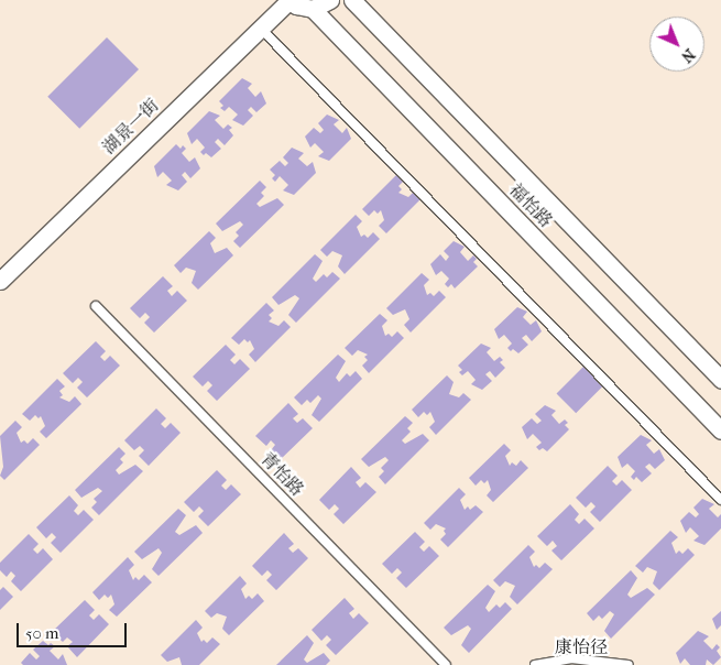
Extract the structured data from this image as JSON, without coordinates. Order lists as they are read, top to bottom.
{
  "streets": {
    "street": ["湖景一街", "福怡路"],
    "lane": ["青怡路", "康怡径"]
  },
  "scale_bar": "50 m",
  "north": "bottom right"
}
